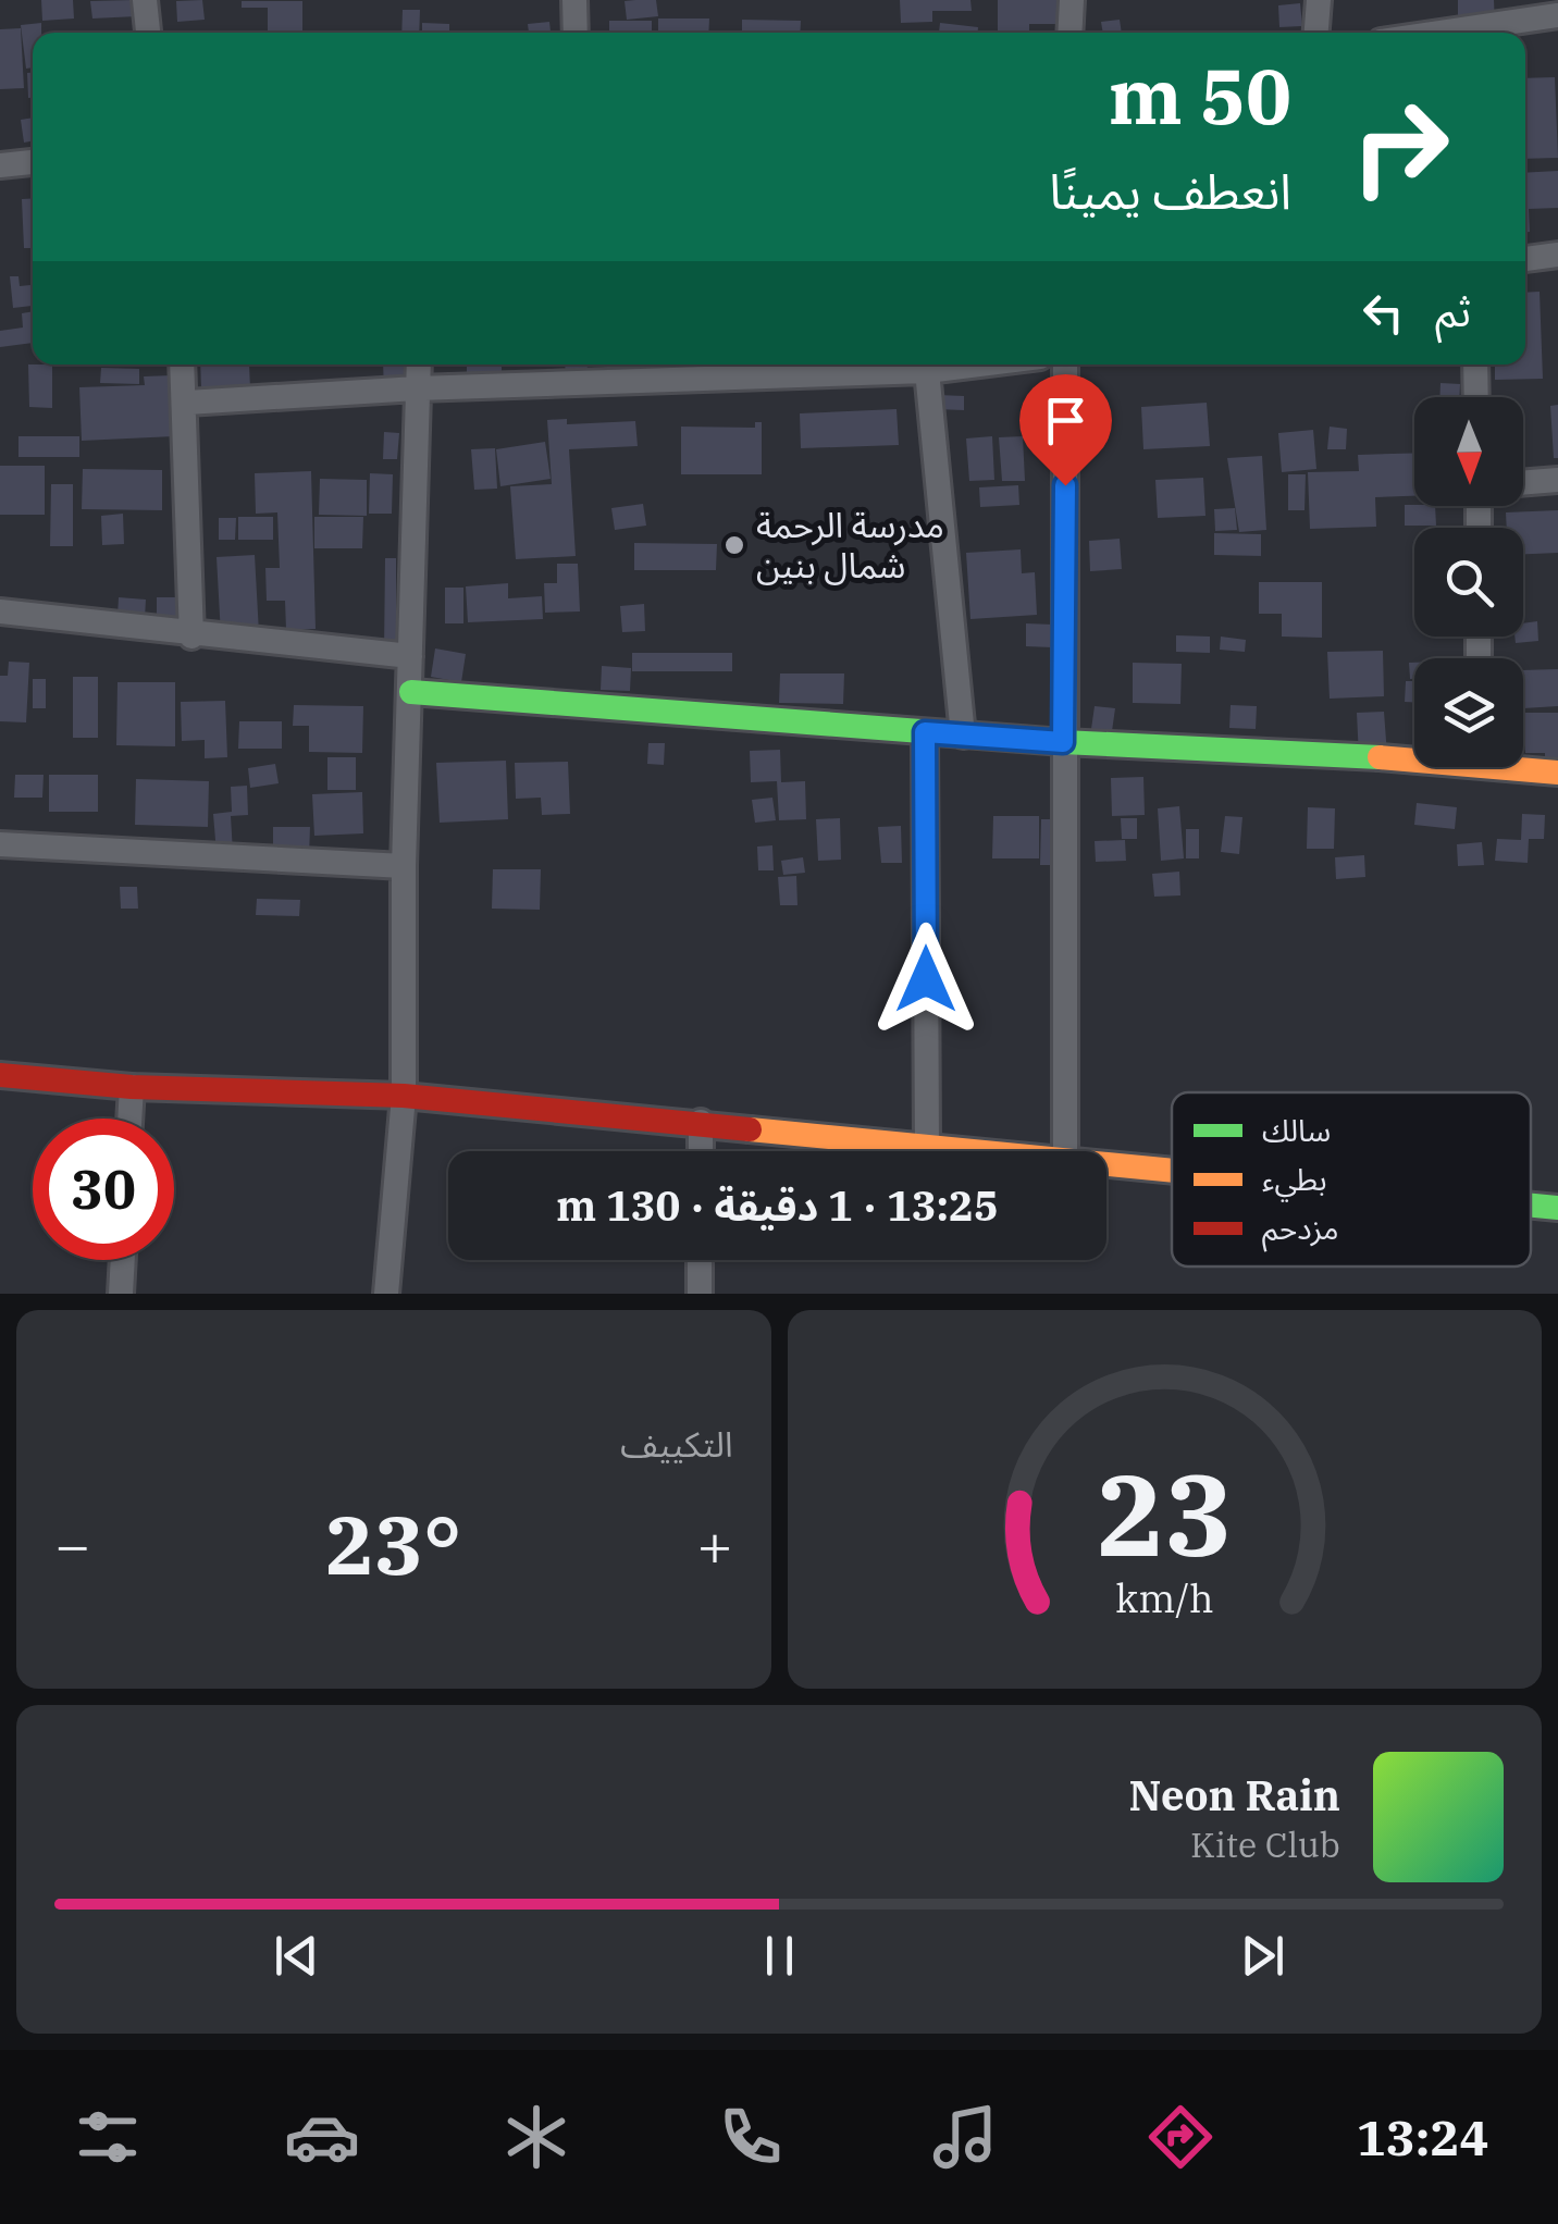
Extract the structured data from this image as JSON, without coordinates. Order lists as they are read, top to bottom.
{
  "places": ["مدرسة الرحمة شمال بنين"],
  "legend": ["سالك", "بطيء", "مزدحم"],
  "north": "bottom",
  "page": {
    "turn": ["50 m", "انعطف يمينًا"],
    "then": "ثم",
    "limit": "30",
    "trip": "13:25 · 1 دقيقة · 130 m",
    "tile": "التكييف",
    "heat": ["−", "23°", "+"],
    "song": ["Neon Rain", "Kite Club"],
    "tabs": "13:24",
    "gauge": ["23", "km/h"]
  }
}
